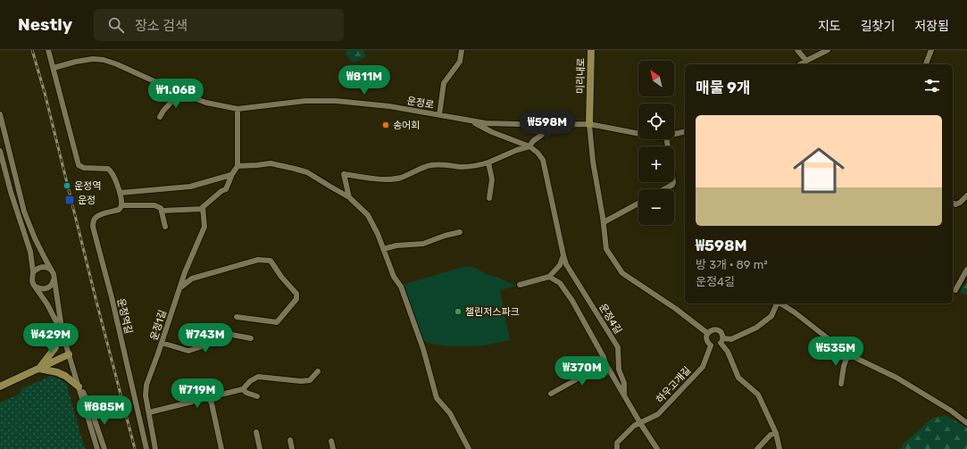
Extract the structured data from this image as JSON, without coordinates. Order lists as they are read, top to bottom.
{
  "streets": {
    "street": [
      "미리내로",
      "운정로",
      "운정역길",
      "운정4길",
      "운정1길",
      "하우고개길"
    ]
  },
  "crossings": [
    ["미리내로", "운정로"],
    ["운정로", "운정4길"],
    ["운정4길", "하우고개길"]
  ],
  "places": {
    "other": ["송어회", "운정역", "챌린저스파크"],
    "transit": ["운정"]
  },
  "north": "top left",
  "page": {
    "header": "Nestly",
    "search": "장소 검색",
    "nav": ["지도", "길찾기", "저장됨"],
    "map_buttons": ["+", "−"],
    "heading": "매물 9개",
    "price": [
      "₩811M",
      "₩1.06B",
      "₩598M",
      "₩429M",
      "₩743M",
      "₩535M",
      "₩370M",
      "₩719M",
      "₩885M"
    ],
    "list": [
      {
        "name": "₩598M",
        "note": "방 3개 · 89 m² · 운정4길"
      }
    ]
  }
}
